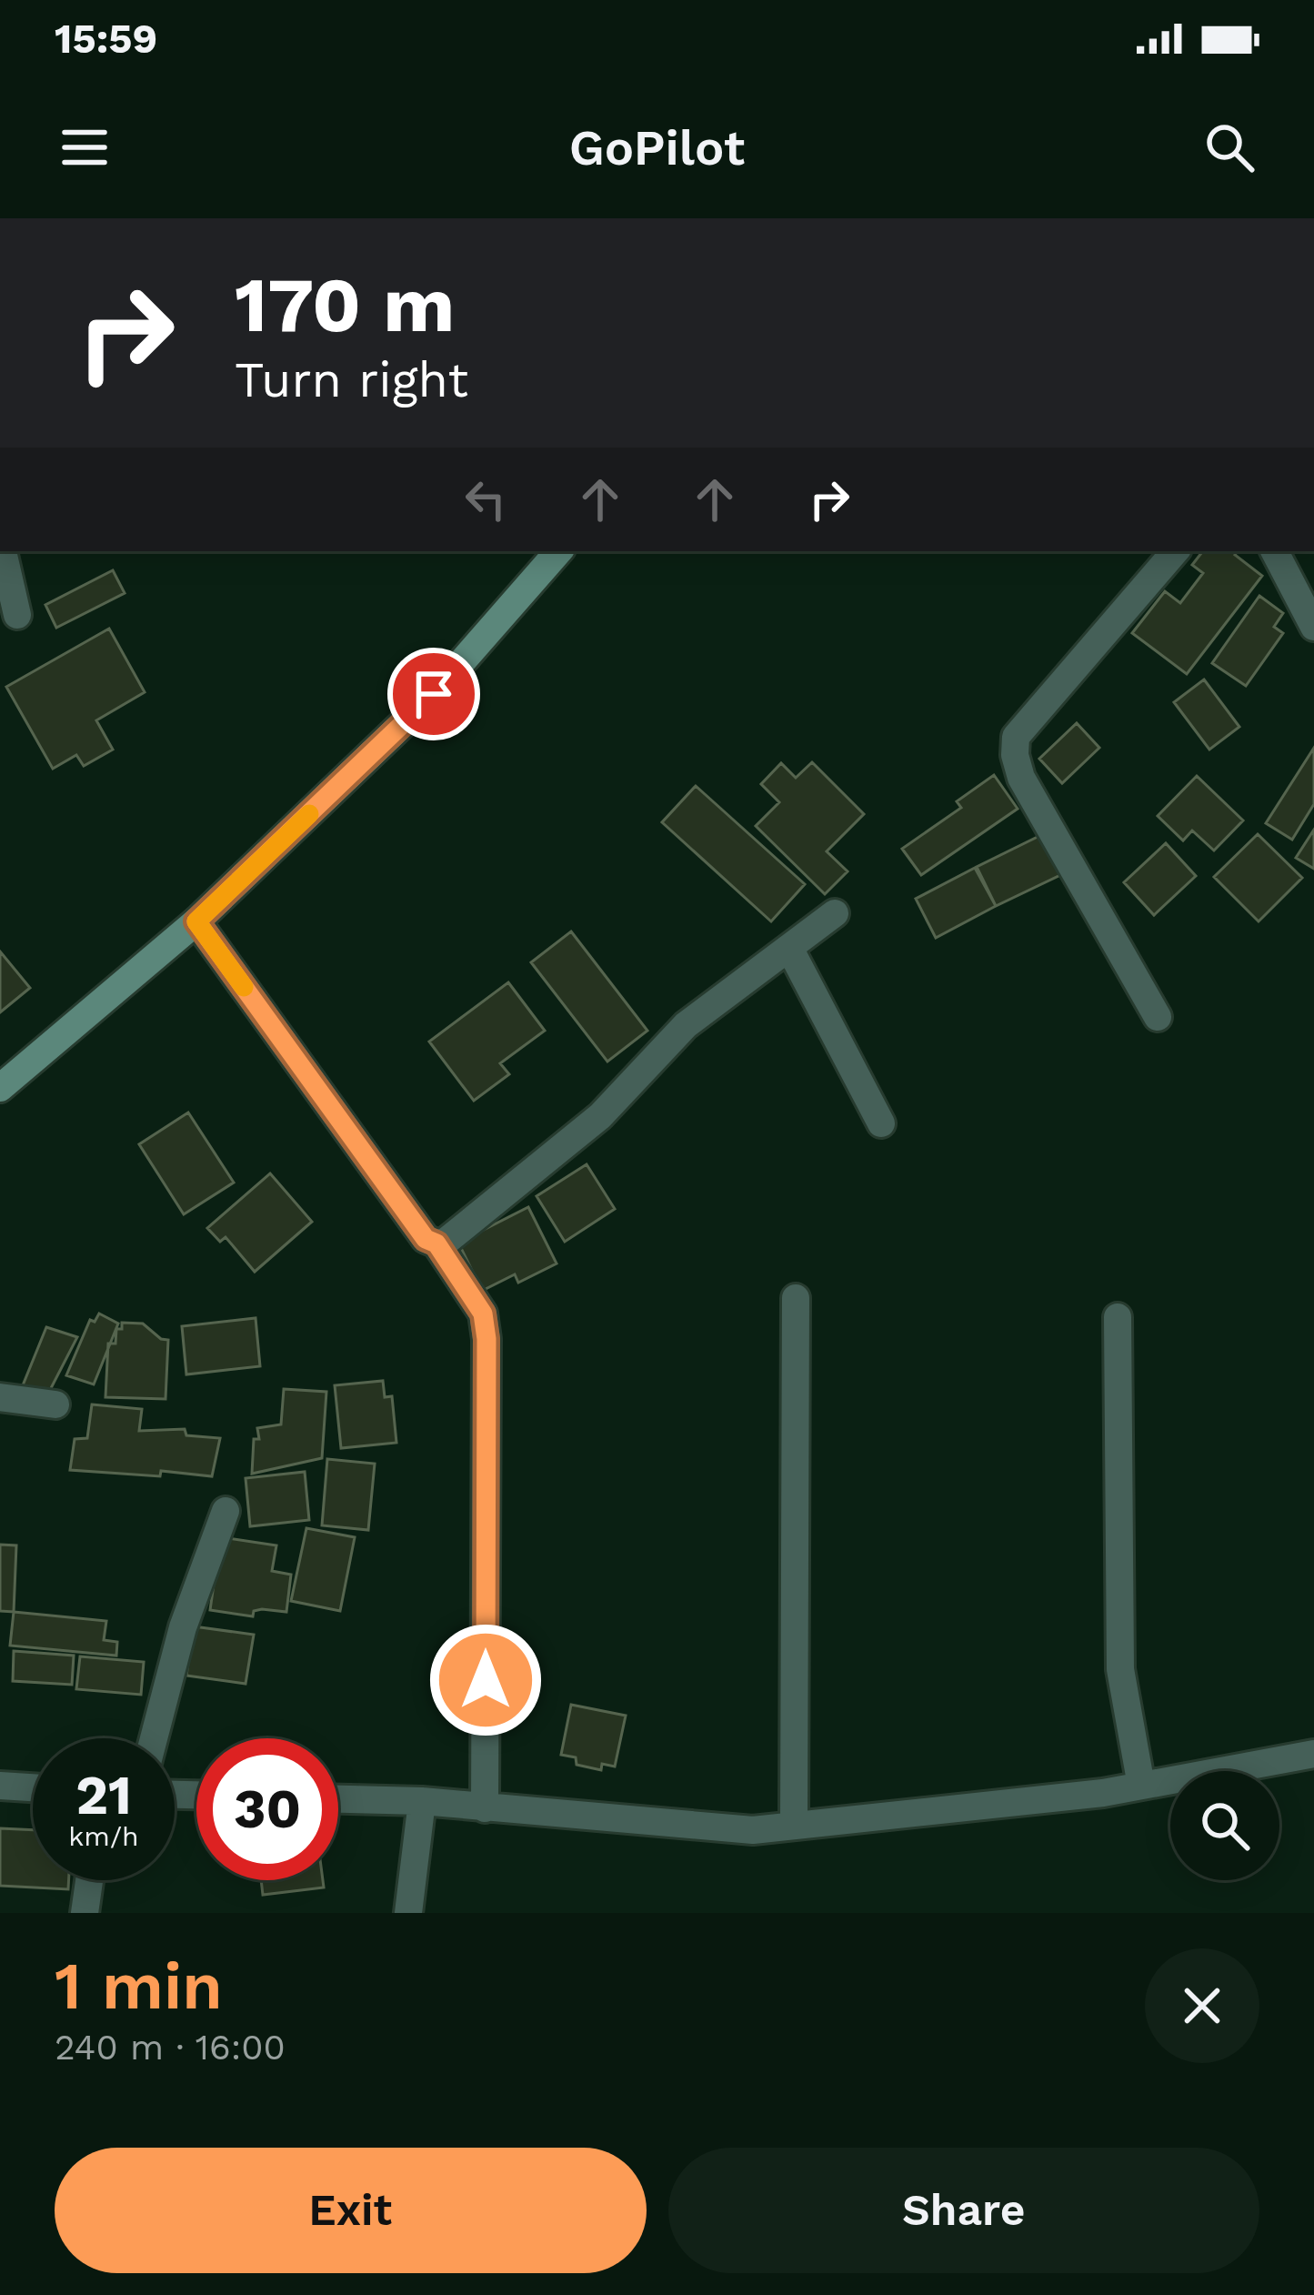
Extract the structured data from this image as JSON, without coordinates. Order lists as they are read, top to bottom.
{
  "page": {
    "status": "15:59",
    "header": "GoPilot",
    "turn": ["170 m", "Turn right"],
    "speed": "21 km/h",
    "limit": "30",
    "heading": ["1 min", "240 m · 16:00"],
    "buttons": ["Exit", "Share"]
  }
}
